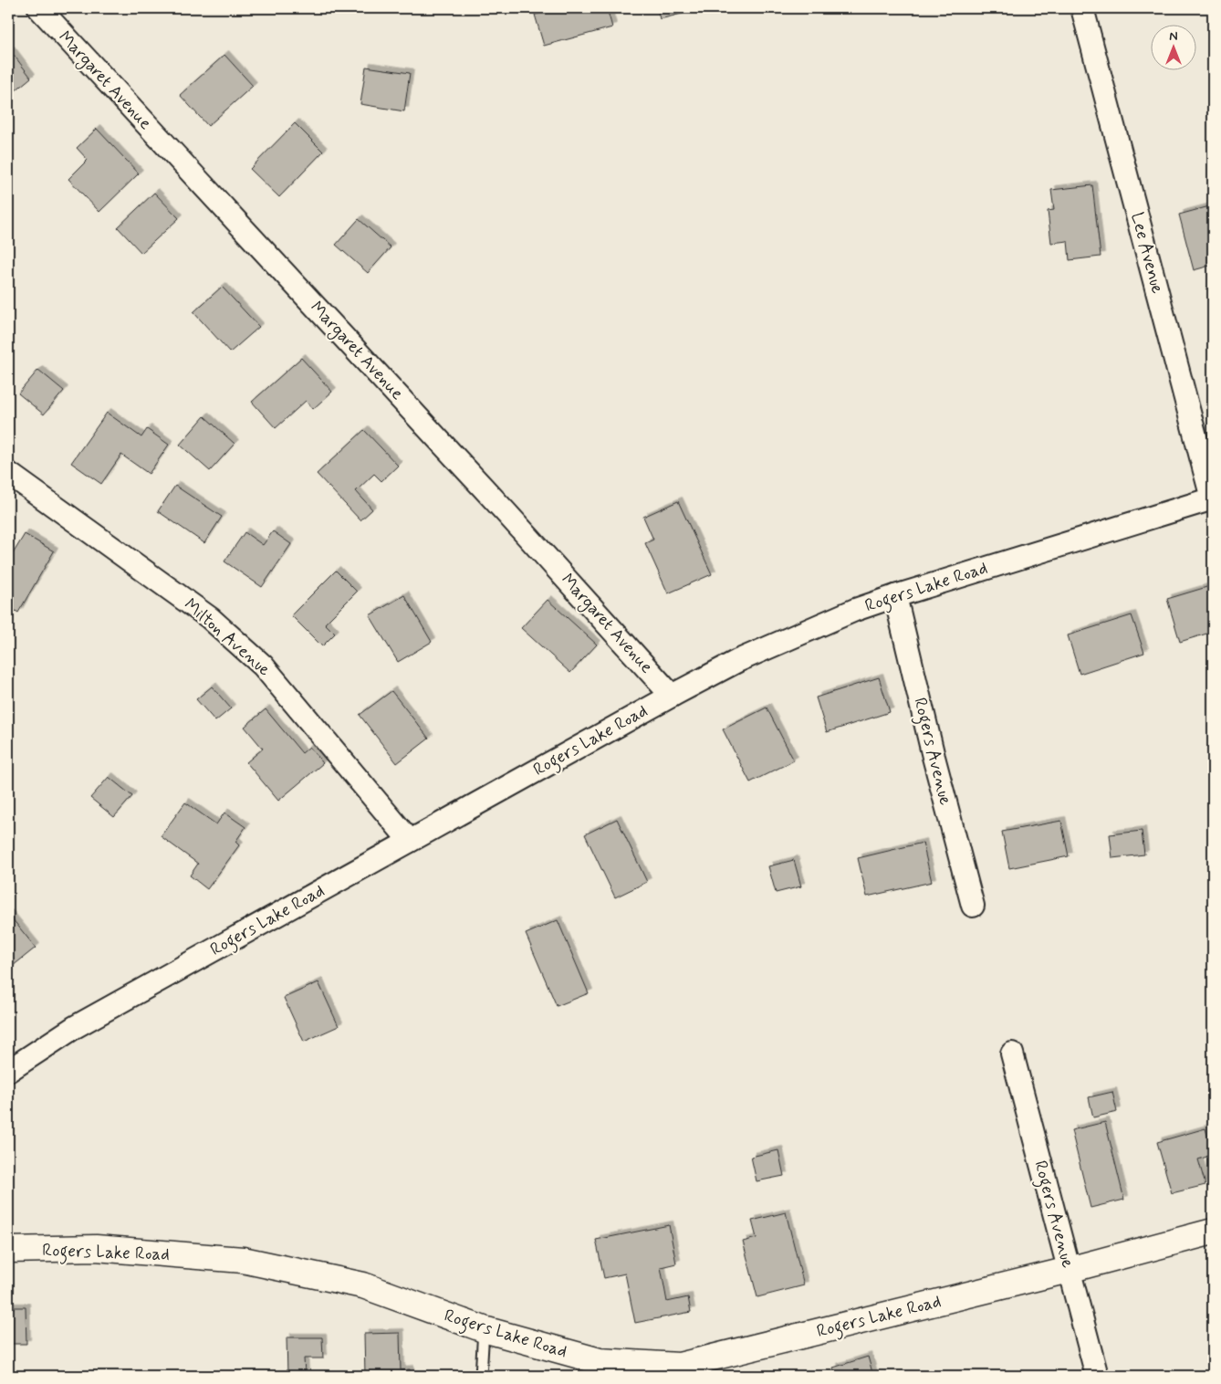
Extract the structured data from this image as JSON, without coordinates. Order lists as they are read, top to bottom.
{
  "streets": {
    "main road": ["Rogers Lake Road"],
    "street": [
      "Margaret Avenue",
      "Lee Avenue",
      "Milton Avenue",
      "Rogers Avenue"
    ]
  },
  "crossings": [
    ["Margaret Avenue", "Rogers Lake Road"],
    ["Lee Avenue", "Rogers Lake Road"],
    ["Rogers Lake Road", "Milton Avenue"],
    ["Rogers Lake Road", "Rogers Avenue"]
  ],
  "north": "top"
}
